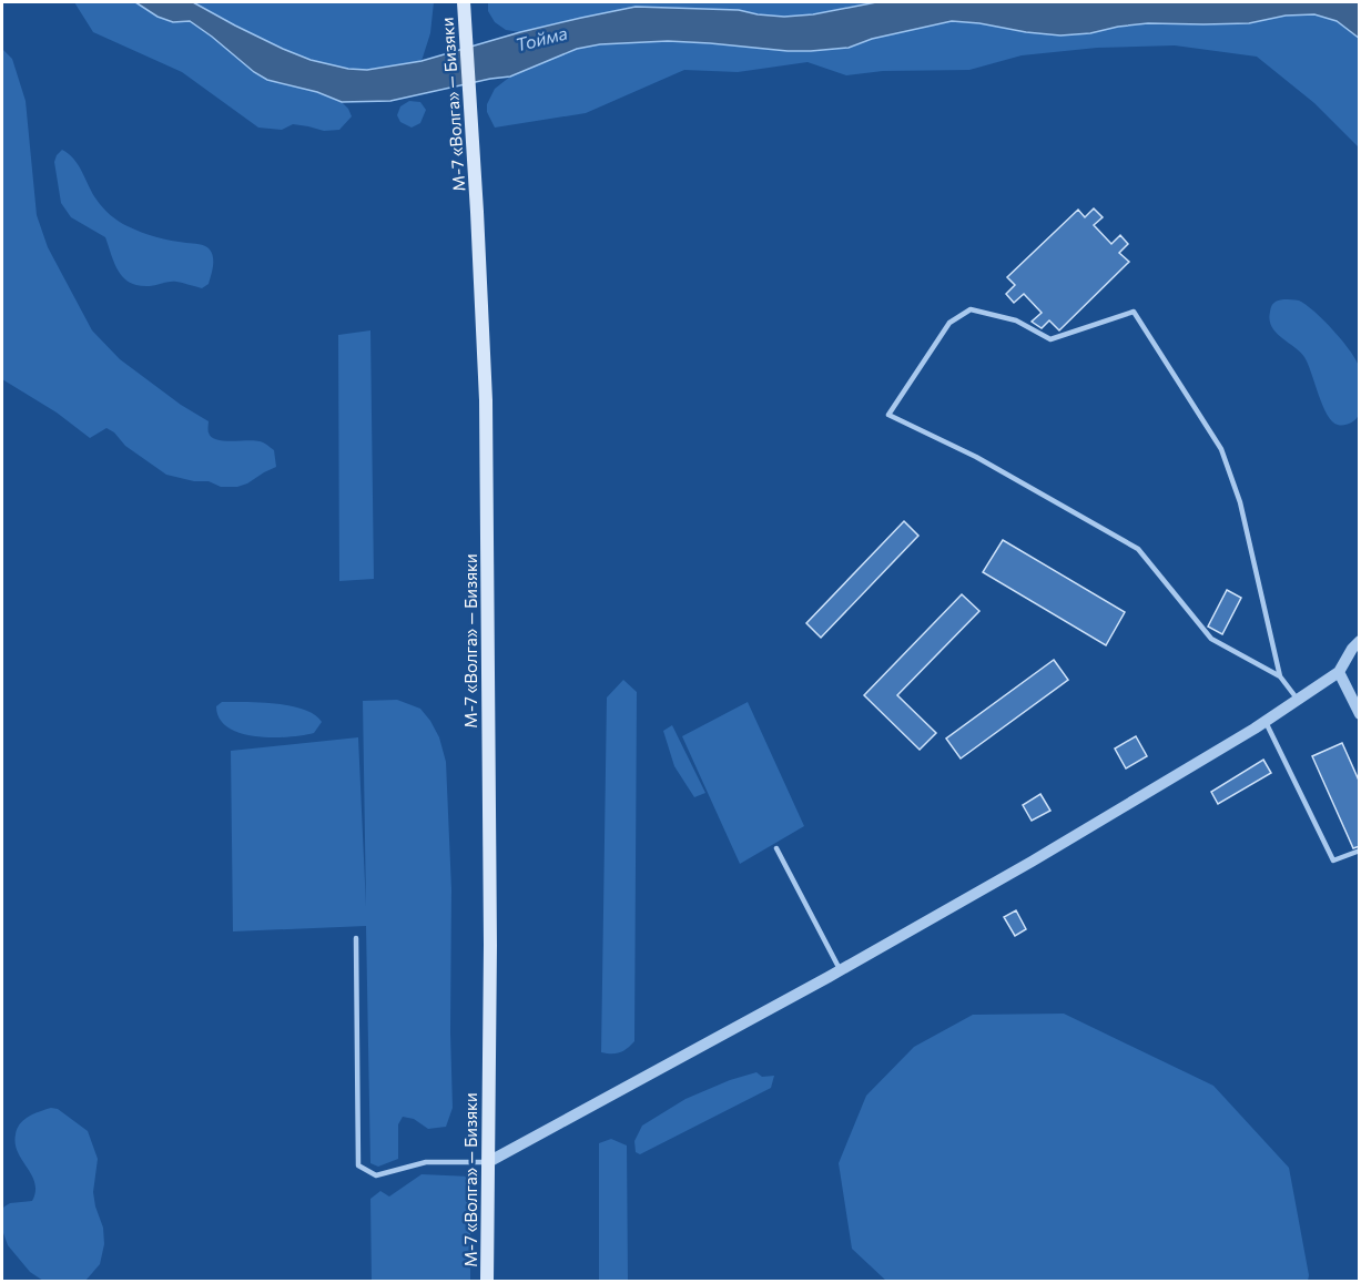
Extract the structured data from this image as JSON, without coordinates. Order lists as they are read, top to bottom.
{
  "streets": {
    "main road": ["М-7 «Волга» — Бизяки"]
  },
  "water": ["Тойма"]
}
